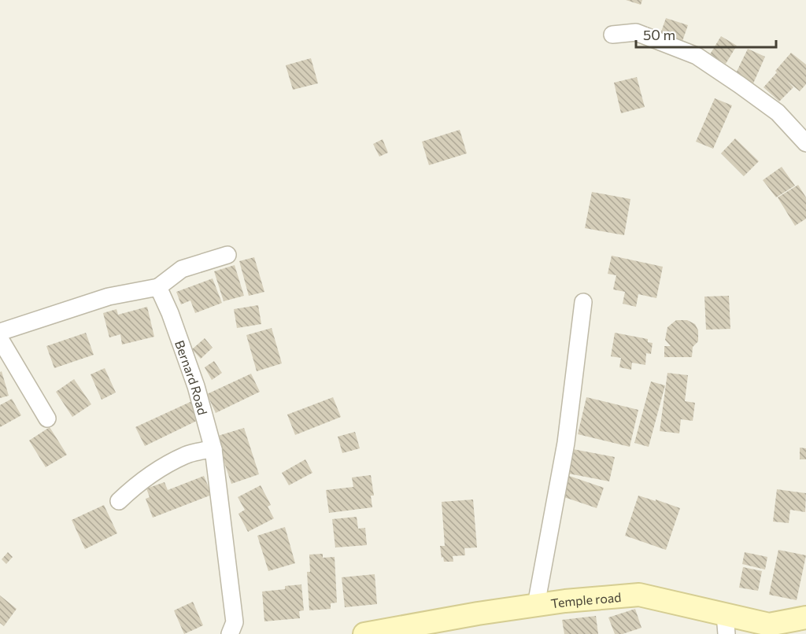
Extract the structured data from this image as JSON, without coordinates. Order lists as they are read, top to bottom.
{
  "streets": {
    "street": ["Bernard Road", "Temple road"]
  },
  "scale_bar": "50 m"
}
